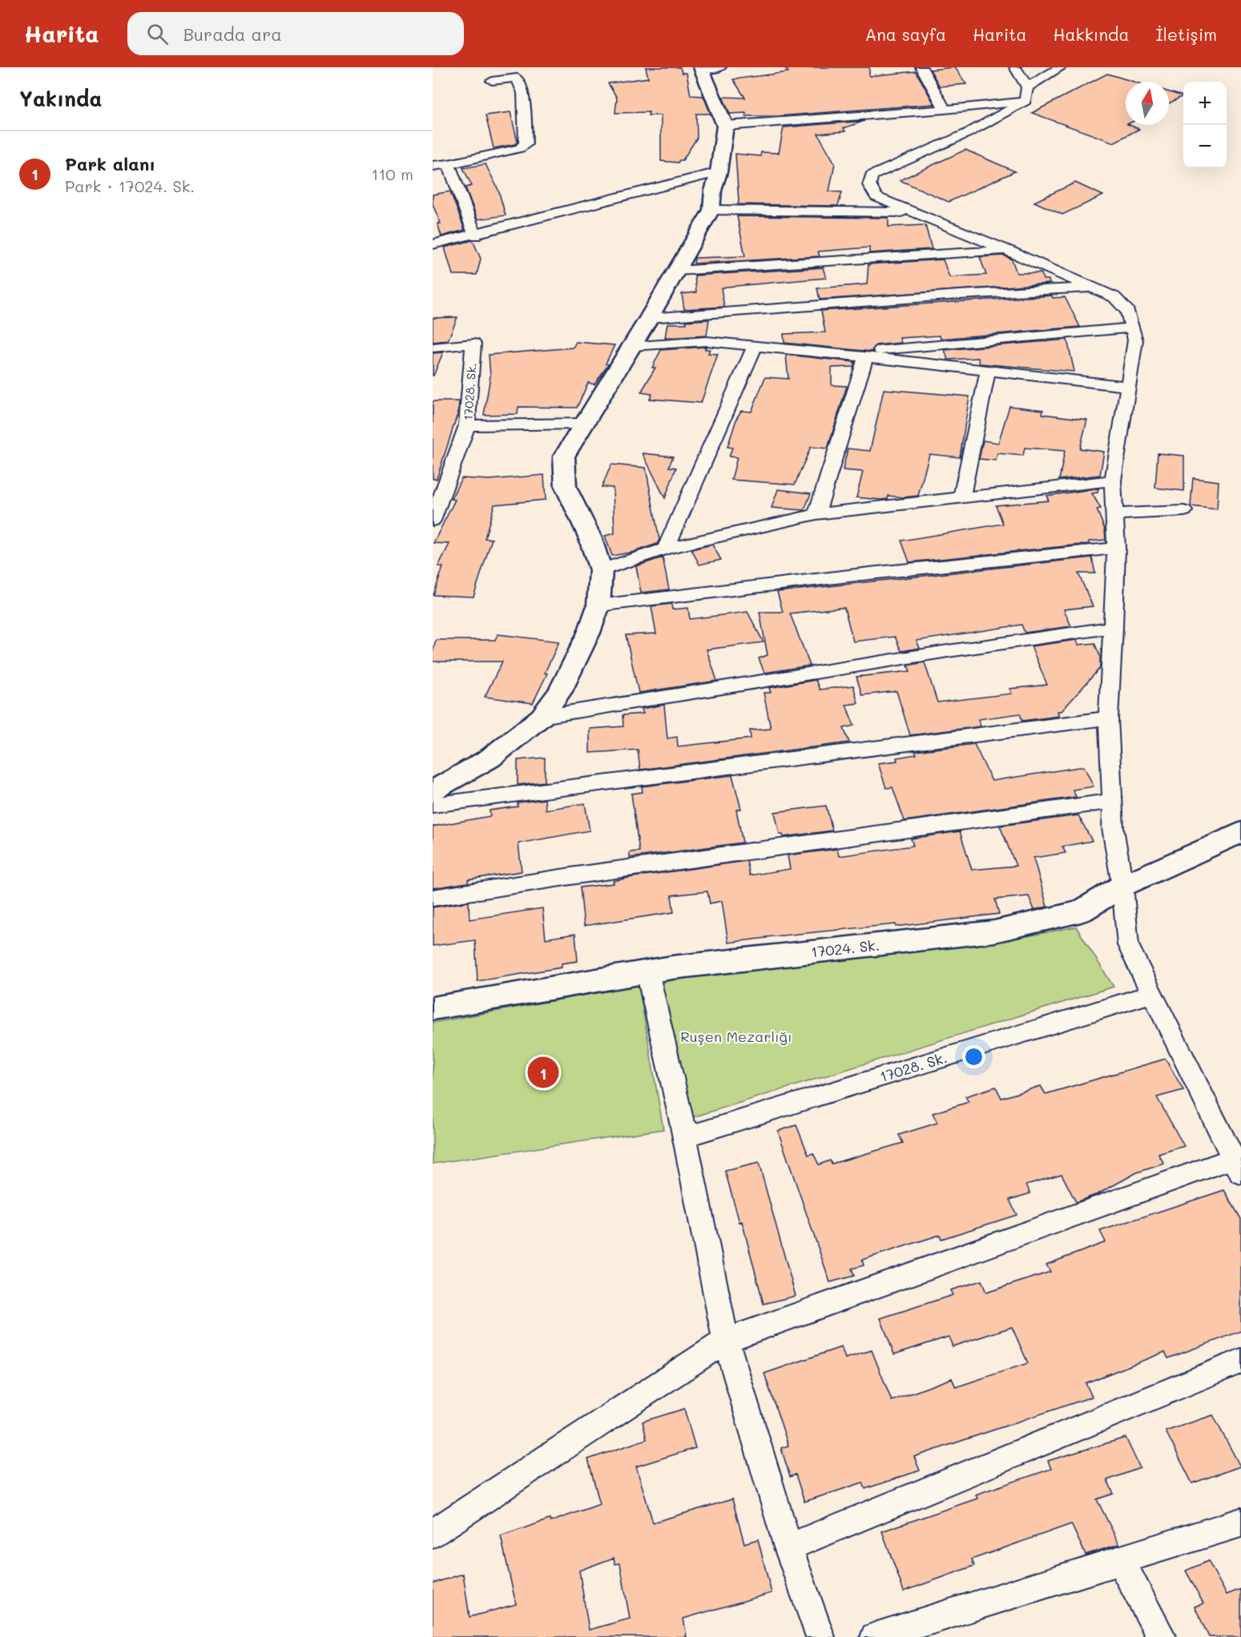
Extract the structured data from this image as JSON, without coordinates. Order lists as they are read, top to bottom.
{
  "streets": {
    "street": ["17028. Sk.", "17024. Sk."]
  },
  "parks": ["Ruşen Mezarlığı"],
  "north": "top",
  "page": {
    "header": "Harita",
    "search": "Burada ara",
    "nav": [
      "Ana sayfa",
      "Harita",
      "Hakkında",
      "İletişim"
    ],
    "heading": "Yakında",
    "map_buttons": ["+", "−"],
    "list": [
      {
        "mark": "1",
        "name": "Park alanı",
        "note": "Park · 17024. Sk.",
        "value": "110 m"
      }
    ],
    "pins": "1"
  }
}
